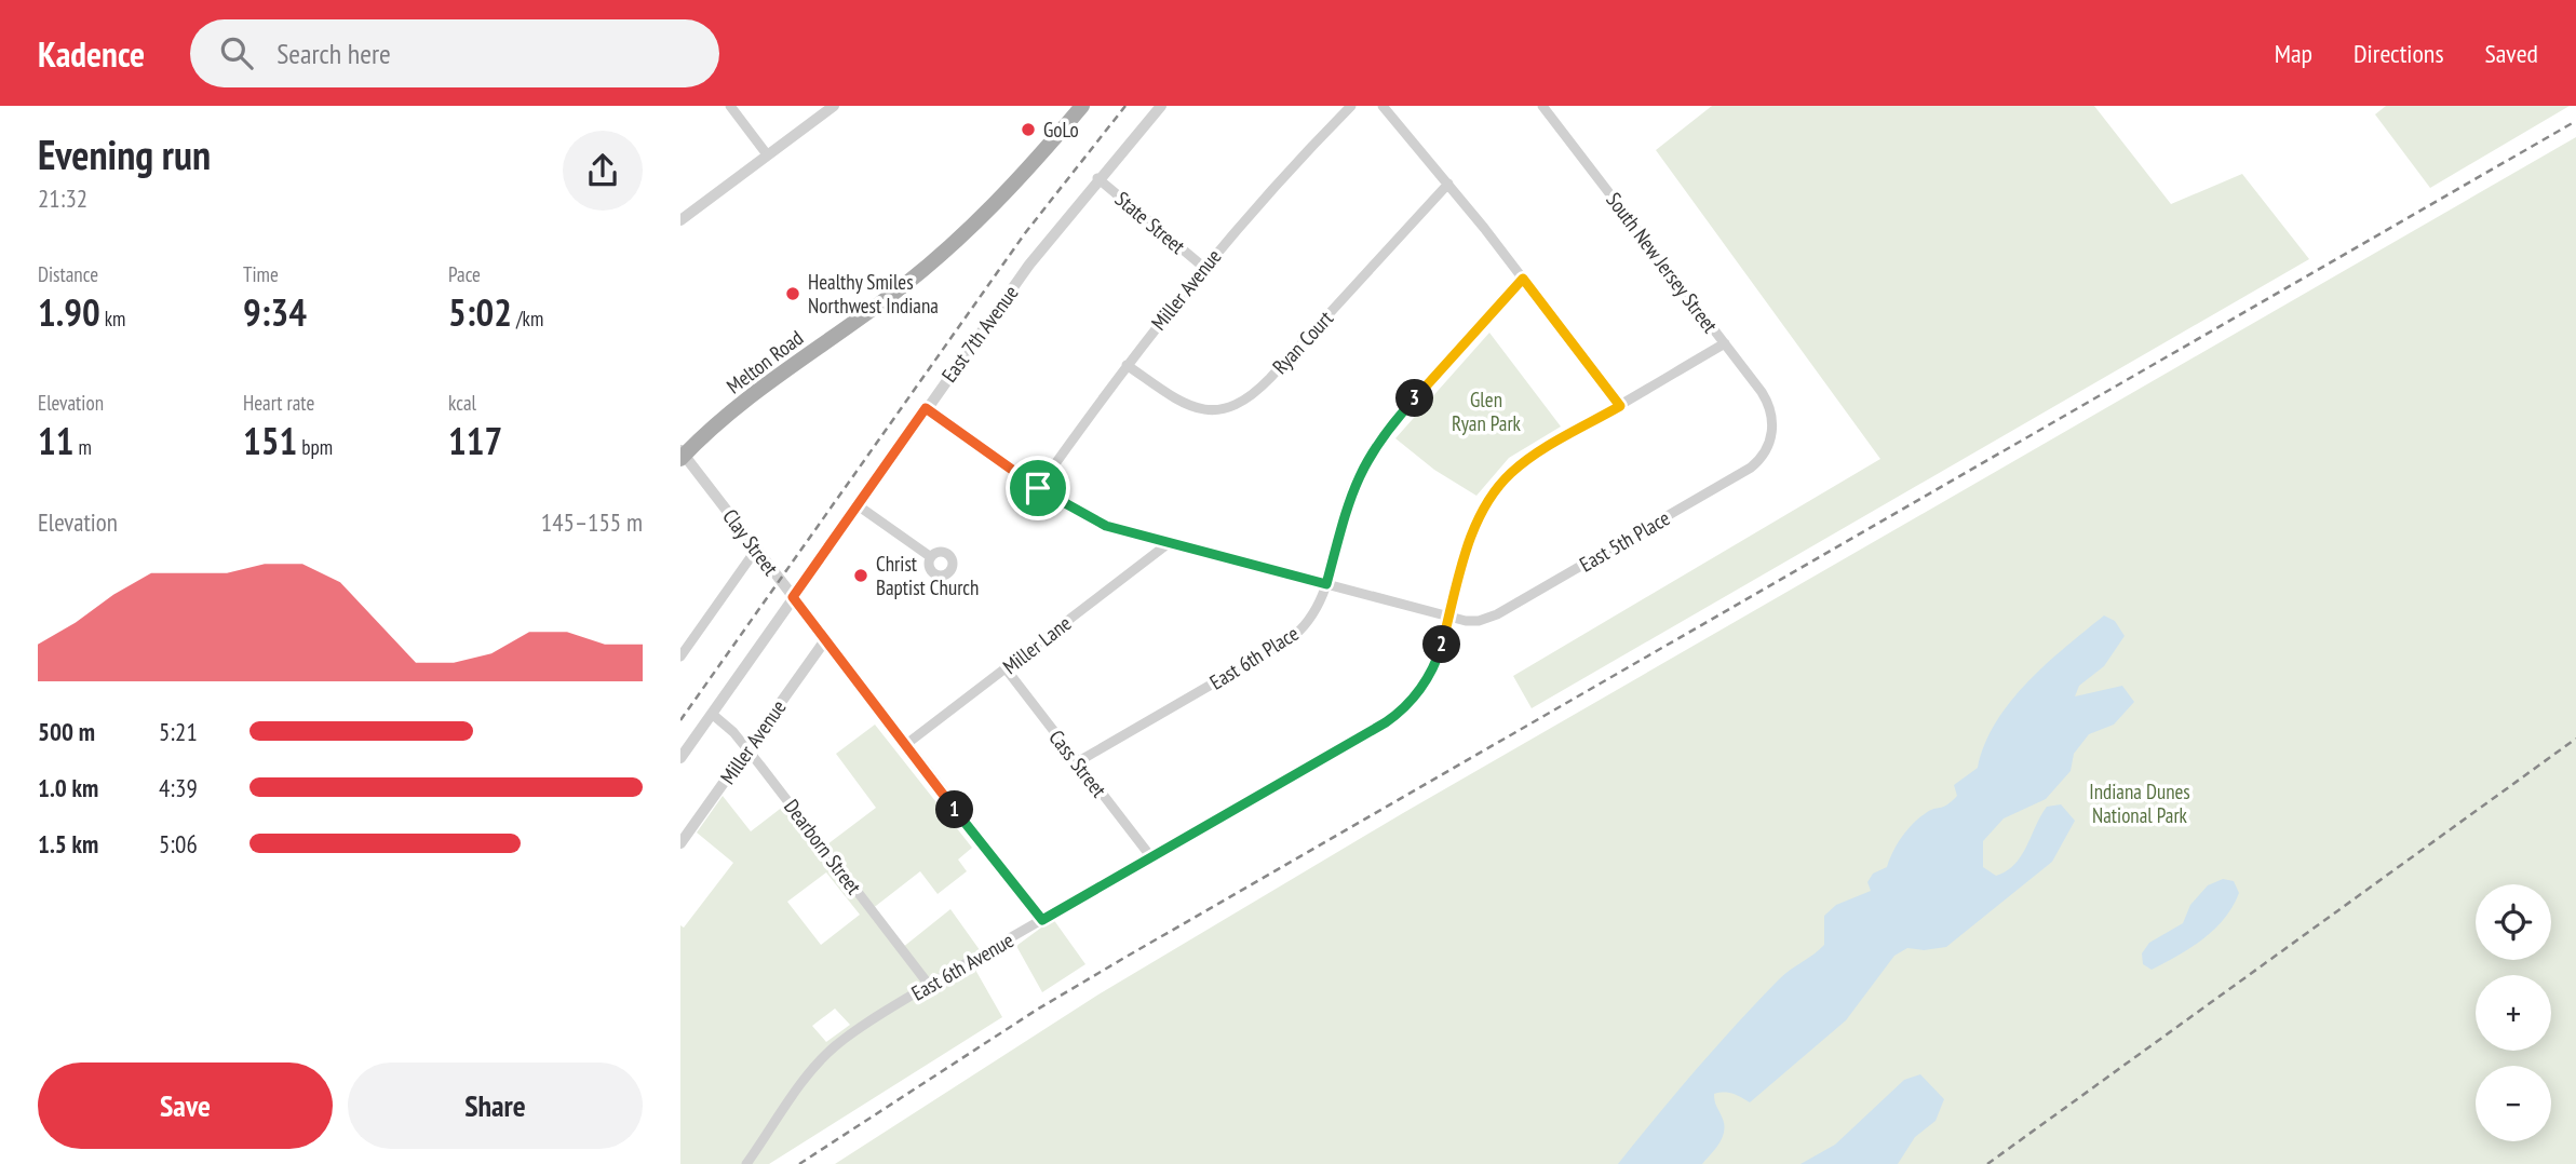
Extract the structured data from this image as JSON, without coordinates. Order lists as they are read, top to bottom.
{
  "streets": {
    "main road": ["Melton Road"],
    "street": [
      "State Street",
      "South New Jersey Street",
      "Miller Avenue",
      "East 7th Avenue",
      "Ryan Court",
      "East 5th Place",
      "Clay Street",
      "Miller Lane",
      "East 6th Place",
      "Cass Street",
      "Dearborn Street",
      "East 6th Avenue"
    ]
  },
  "crossings": [
    ["State Street", "Miller Avenue"],
    ["State Street", "East 7th Avenue"],
    ["South New Jersey Street", "East 5th Place"],
    ["South New Jersey Street", "East 6th Avenue"],
    ["Miller Avenue", "Ryan Court"],
    ["Miller Avenue", "East 5th Place"],
    ["Miller Avenue", "Clay Street"],
    ["Miller Avenue", "Dearborn Street"],
    ["East 7th Avenue", "East 5th Place"],
    ["East 7th Avenue", "Clay Street"],
    ["East 7th Avenue", "Dearborn Street"],
    ["Melton Road", "Clay Street"],
    ["East 5th Place", "Miller Lane"],
    ["East 5th Place", "East 6th Place"],
    ["East 5th Place", "East 6th Avenue"],
    ["Clay Street", "Miller Lane"],
    ["Clay Street", "East 6th Avenue"],
    ["Miller Lane", "Cass Street"],
    ["East 6th Place", "Cass Street"],
    ["Cass Street", "East 6th Avenue"],
    ["Dearborn Street", "East 6th Avenue"]
  ],
  "parks": ["Glen Ryan Park", "Indiana Dunes National Park"],
  "places": ["GoLo", "Healthy Smiles Northwest Indiana", "Christ Baptist Church"],
  "page": {
    "header": "Kadence",
    "search": "Search here",
    "nav": ["Map", "Directions", "Saved"],
    "heading": ["Evening run", "21:32"],
    "stats": [
      ["Distance", "1.90 km"],
      ["Time", "9:34"],
      ["Pace", "5:02 /km"],
      ["Elevation", "11 m"],
      ["Heart rate", "151 bpm"],
      ["kcal", "117"]
    ],
    "pins": ["3", "2", "1"],
    "chart": ["Elevation", "145–155 m"],
    "list": [
      {
        "name": "500 m",
        "note": "5:21"
      },
      {
        "name": "1.0 km",
        "note": "4:39"
      },
      {
        "name": "1.5 km",
        "note": "5:06"
      }
    ],
    "map_buttons": ["+", "−"],
    "buttons": ["Save", "Share"]
  }
}
